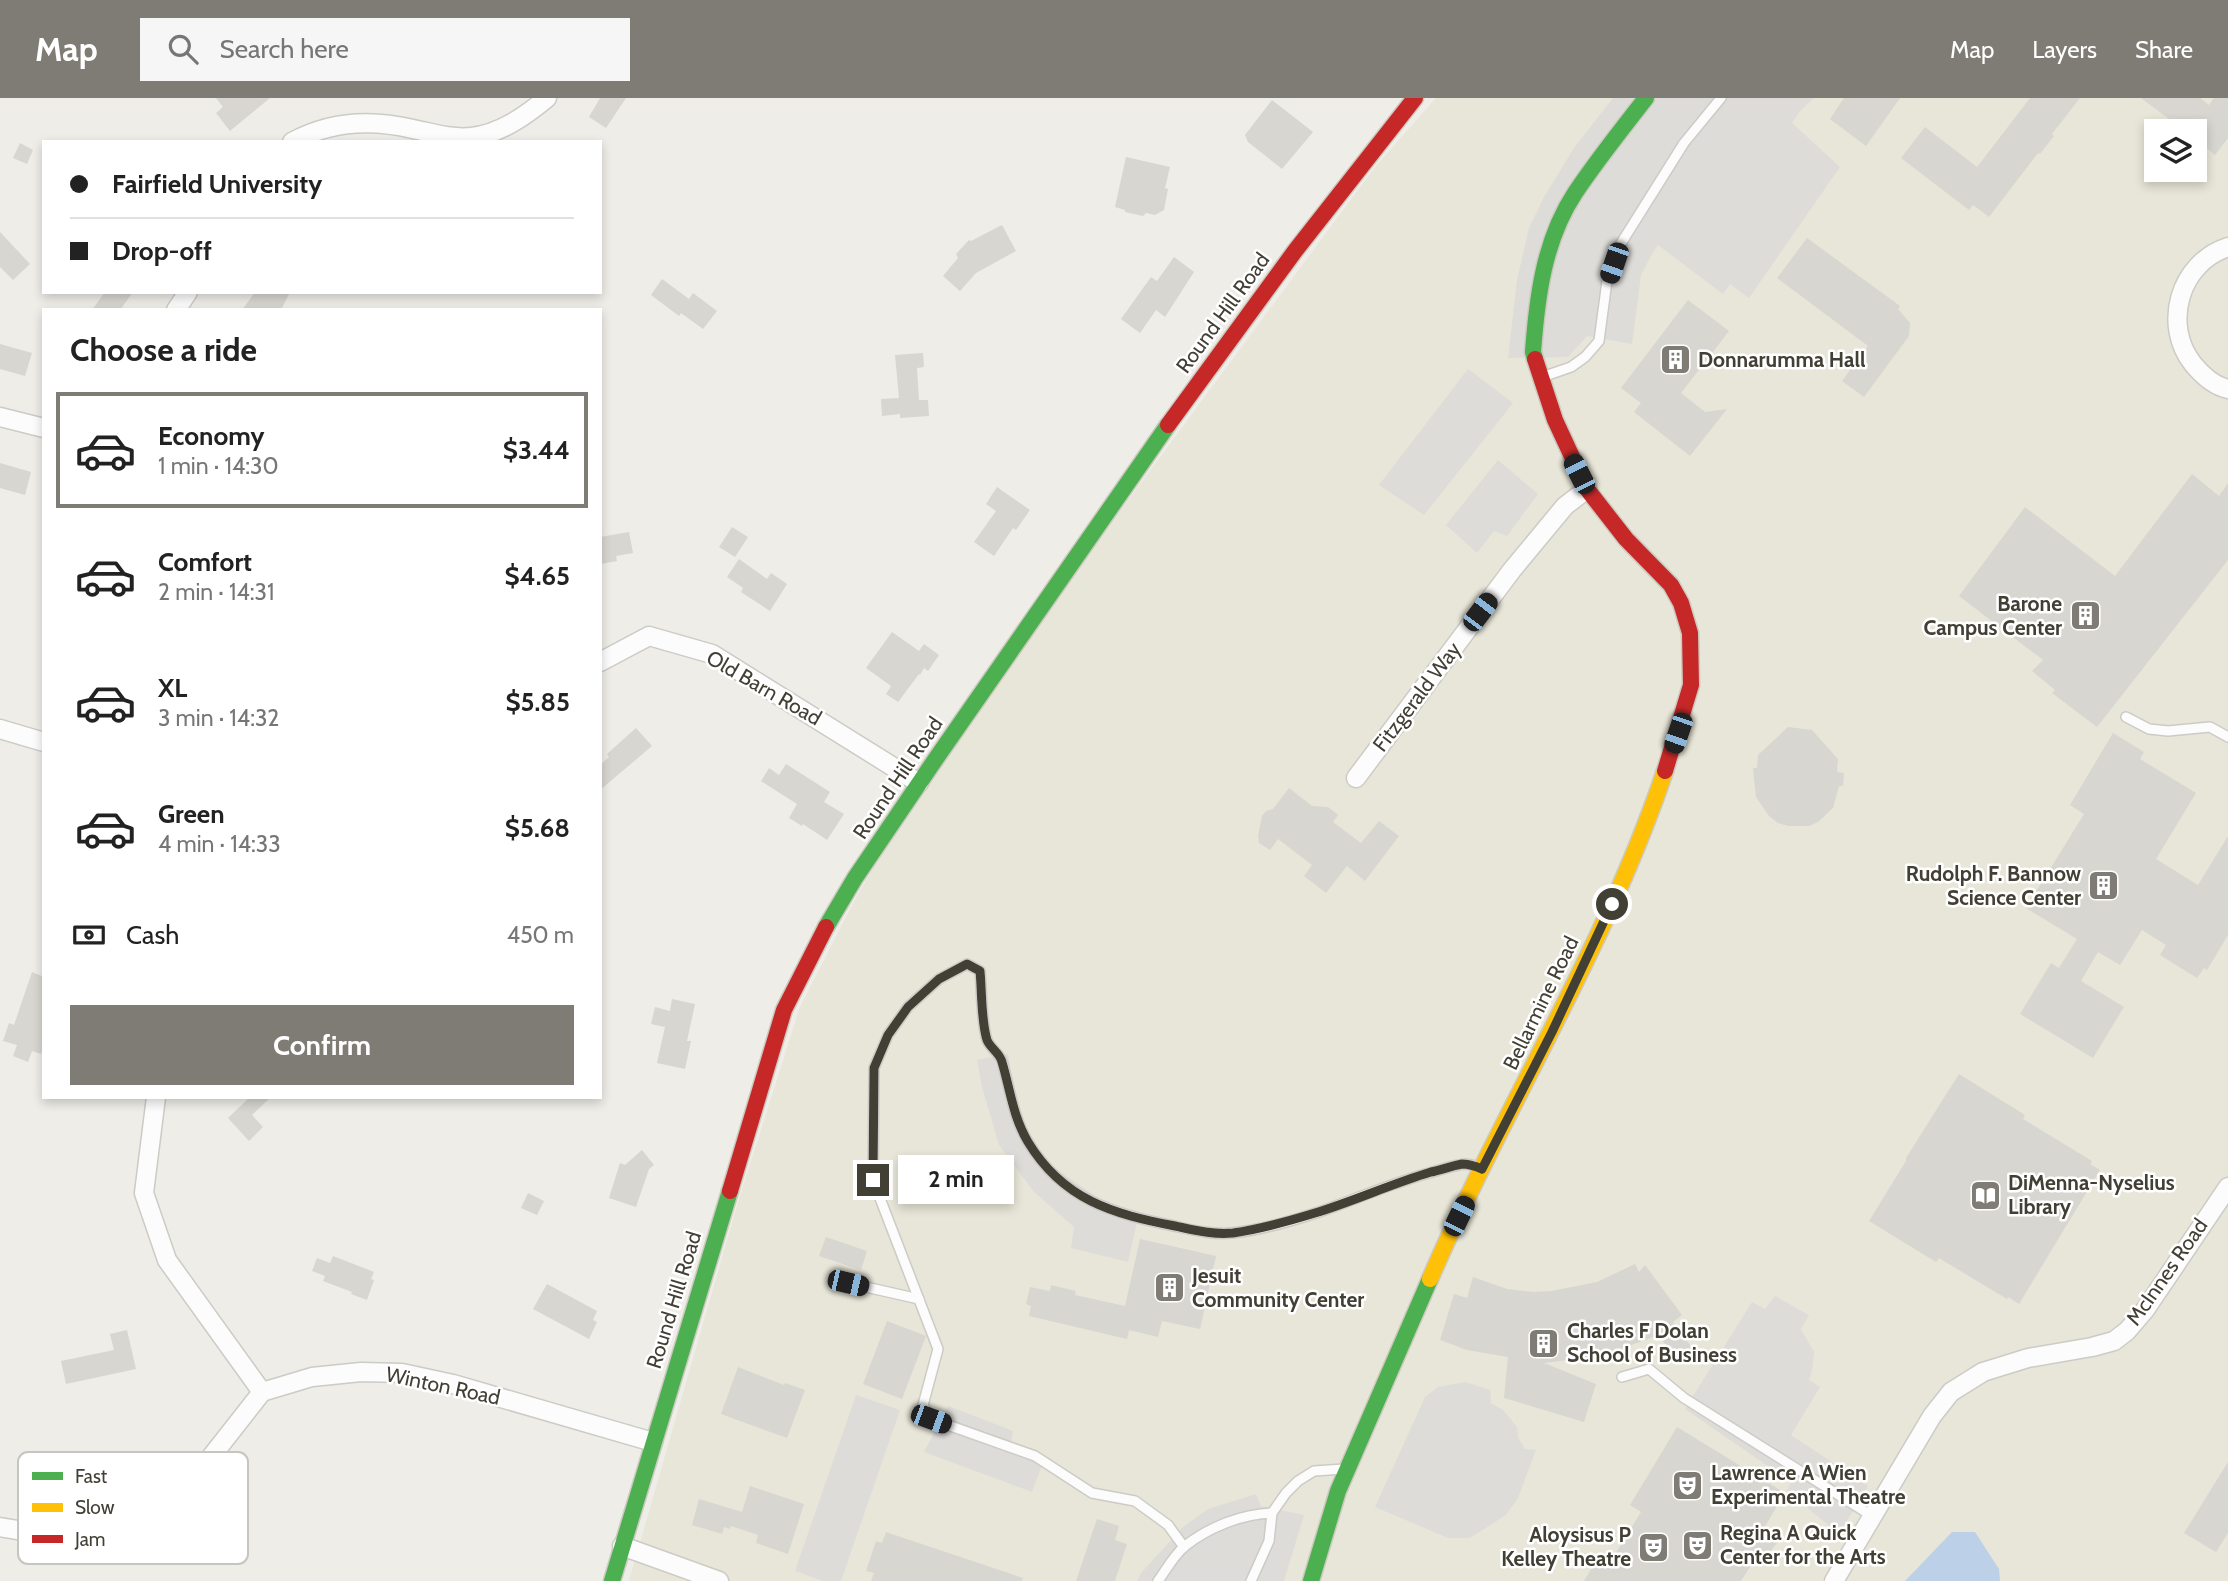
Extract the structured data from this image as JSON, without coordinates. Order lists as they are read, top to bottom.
{
  "streets": {
    "main road": ["Round Hill Road", "Bellarmine Road"],
    "street": [
      "Old Barn Road",
      "Fitzgerald Way",
      "McInnes Road",
      "Winton Road"
    ]
  },
  "crossings": [
    ["Round Hill Road", "Old Barn Road"],
    ["Round Hill Road", "Winton Road"],
    ["Fitzgerald Way", "Bellarmine Road"]
  ],
  "places": {
    "building": [
      "Donnarumma Hall",
      "Barone Campus Center",
      "Rudolph F. Bannow Science Center",
      "Jesuit Community Center",
      "Charles F Dolan School of Business"
    ],
    "library": ["DiMenna-Nyselius Library"],
    "theatre": ["Lawrence A Wien Experimental Theatre", "Regina A Quick Center for the Arts", "Aloysisus P Kelley Theatre"]
  },
  "legend": ["Fast", "Slow", "Jam"],
  "page": {
    "header": "Map",
    "search": "Search here",
    "nav": ["Map", "Layers", "Share"],
    "banner": ["Fairfield University", "Drop-off"],
    "heading": "Choose a ride",
    "list": [
      {
        "name": "Economy",
        "note": "1 min · 14:30",
        "value": "$3.44"
      },
      {
        "name": "Comfort",
        "note": "2 min · 14:31",
        "value": "$4.65"
      },
      {
        "name": "XL",
        "note": "3 min · 14:32",
        "value": "$5.85"
      },
      {
        "name": "Green",
        "note": "4 min · 14:33",
        "value": "$5.68"
      }
    ],
    "pay": ["Cash", "450 m"],
    "buttons": "Confirm",
    "bubble": "2 min"
  }
}
